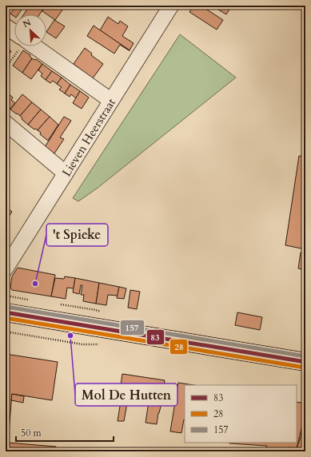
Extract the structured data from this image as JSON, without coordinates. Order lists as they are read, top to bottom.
{
  "streets": {
    "street": ["Lieven Heerstraat"]
  },
  "places": ["'t Spieke", "Mol De Hutten"],
  "lines": ["transit line 157", "transit line 83", "transit line 28"],
  "legend": ["83", "28", "157"],
  "scale_bar": "50 m",
  "north": "top left"
}
